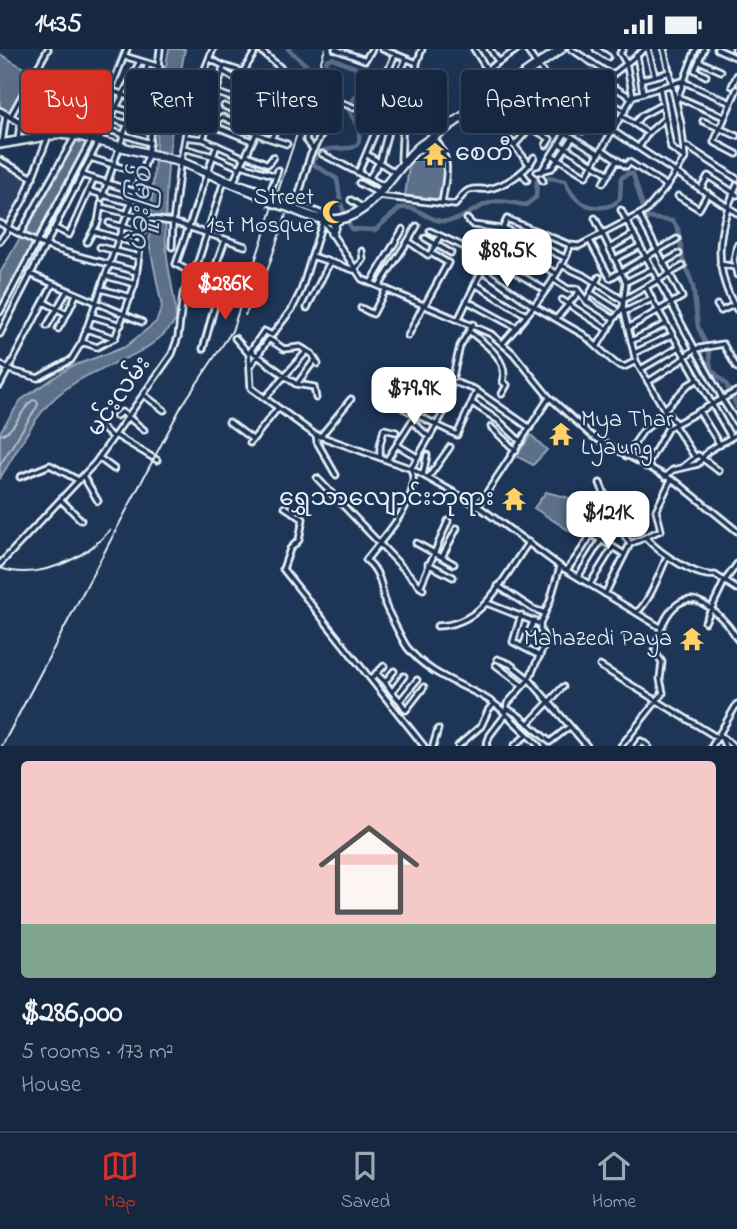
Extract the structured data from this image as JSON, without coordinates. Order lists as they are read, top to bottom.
{
  "streets": {
    "street": ["မင်းလမ်း"]
  },
  "water": ["ပဲခူးမြစ်"],
  "places": {
    "temple": [
      "စေတီ",
      "Mya Thar Lyaung",
      "ရွှေသာလျောင်းဘုရား",
      "Mahazedi Paya"
    ],
    "mosque": ["Street 1st Mosque"]
  },
  "page": {
    "status": "14:35",
    "chip": [
      "Buy",
      "Rent",
      "Filters",
      "New",
      "Apartment"
    ],
    "price": [
      "$89.5K",
      "$286K",
      "$79.9K",
      "$121K"
    ],
    "list": [
      {
        "name": "$286,000",
        "note": "5 rooms · 173 m² · House"
      }
    ],
    "tabs": ["Map", "Saved", "Home"]
  }
}
